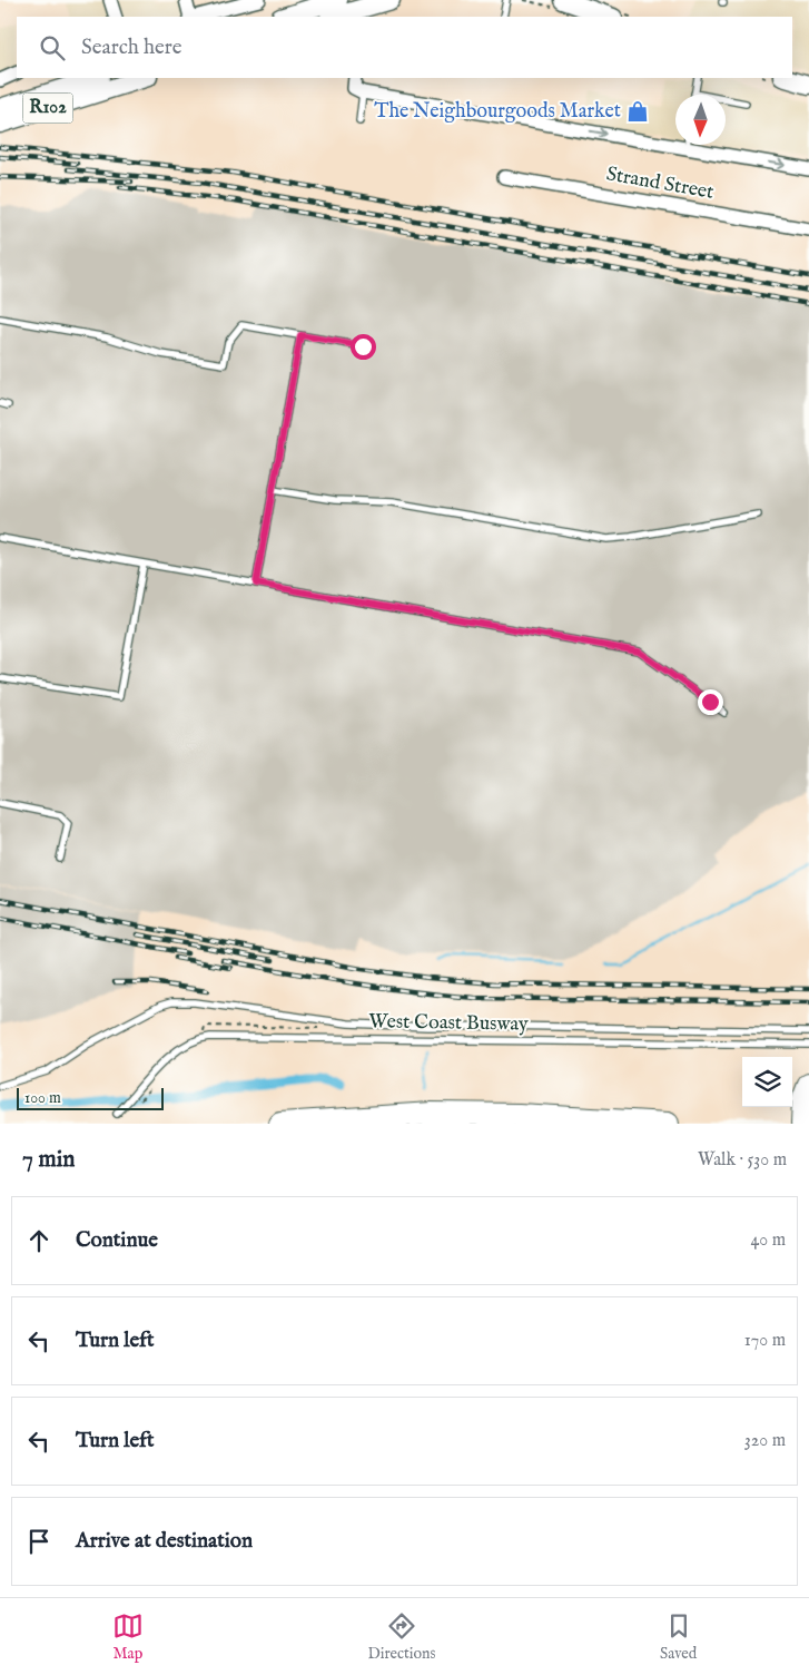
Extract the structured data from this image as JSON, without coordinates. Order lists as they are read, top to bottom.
{
  "streets": {
    "main road": ["R102"],
    "street": ["Strand Street"],
    "lane": ["West Coast Busway"]
  },
  "places": {
    "shop": ["The Neighbourgoods Market"]
  },
  "scale_bar": "100 m",
  "north": "bottom",
  "page": {
    "search": "Search here",
    "scale": "100 m",
    "heading": ["7 min", "Walk · 530 m"],
    "list": [
      ["Continue", "40 m"],
      ["Turn left", "170 m"],
      ["Turn left", "320 m"],
      "Arrive at destination"
    ],
    "nav": ["Map", "Directions", "Saved"]
  }
}
